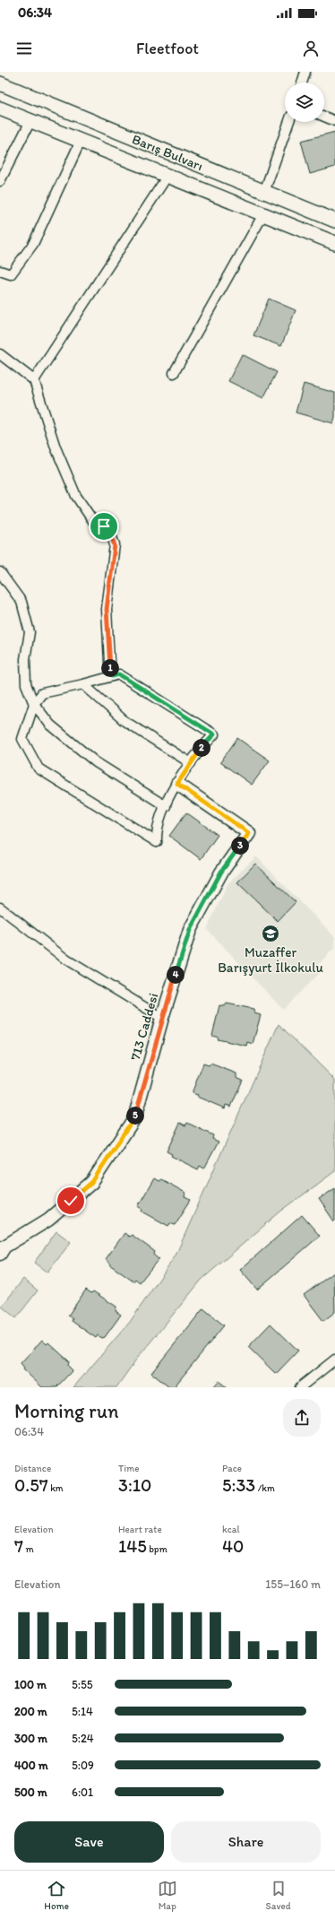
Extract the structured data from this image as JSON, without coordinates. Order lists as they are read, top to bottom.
{
  "streets": {
    "main road": ["Barış Bulvarı"],
    "street": ["713 Caddesi"]
  },
  "places": {
    "school or university": ["Muzaffer Barışyurt İlkokulu"]
  },
  "page": {
    "status": "06:34",
    "header": "Fleetfoot",
    "pins": [
      "1",
      "2",
      "3",
      "4",
      "5"
    ],
    "heading": ["Morning run", "06:34"],
    "stats": [
      ["Distance", "0.57 km"],
      ["Time", "3:10"],
      ["Pace", "5:33 /km"],
      ["Elevation", "7 m"],
      ["Heart rate", "145 bpm"],
      ["kcal", "40"]
    ],
    "chart": ["Elevation", "155–160 m"],
    "list": [
      {
        "name": "100 m",
        "note": "5:55"
      },
      {
        "name": "200 m",
        "note": "5:14"
      },
      {
        "name": "300 m",
        "note": "5:24"
      },
      {
        "name": "400 m",
        "note": "5:09"
      },
      {
        "name": "500 m",
        "note": "6:01"
      }
    ],
    "buttons": ["Save", "Share"],
    "tabs": ["Home", "Map", "Saved"]
  }
}
